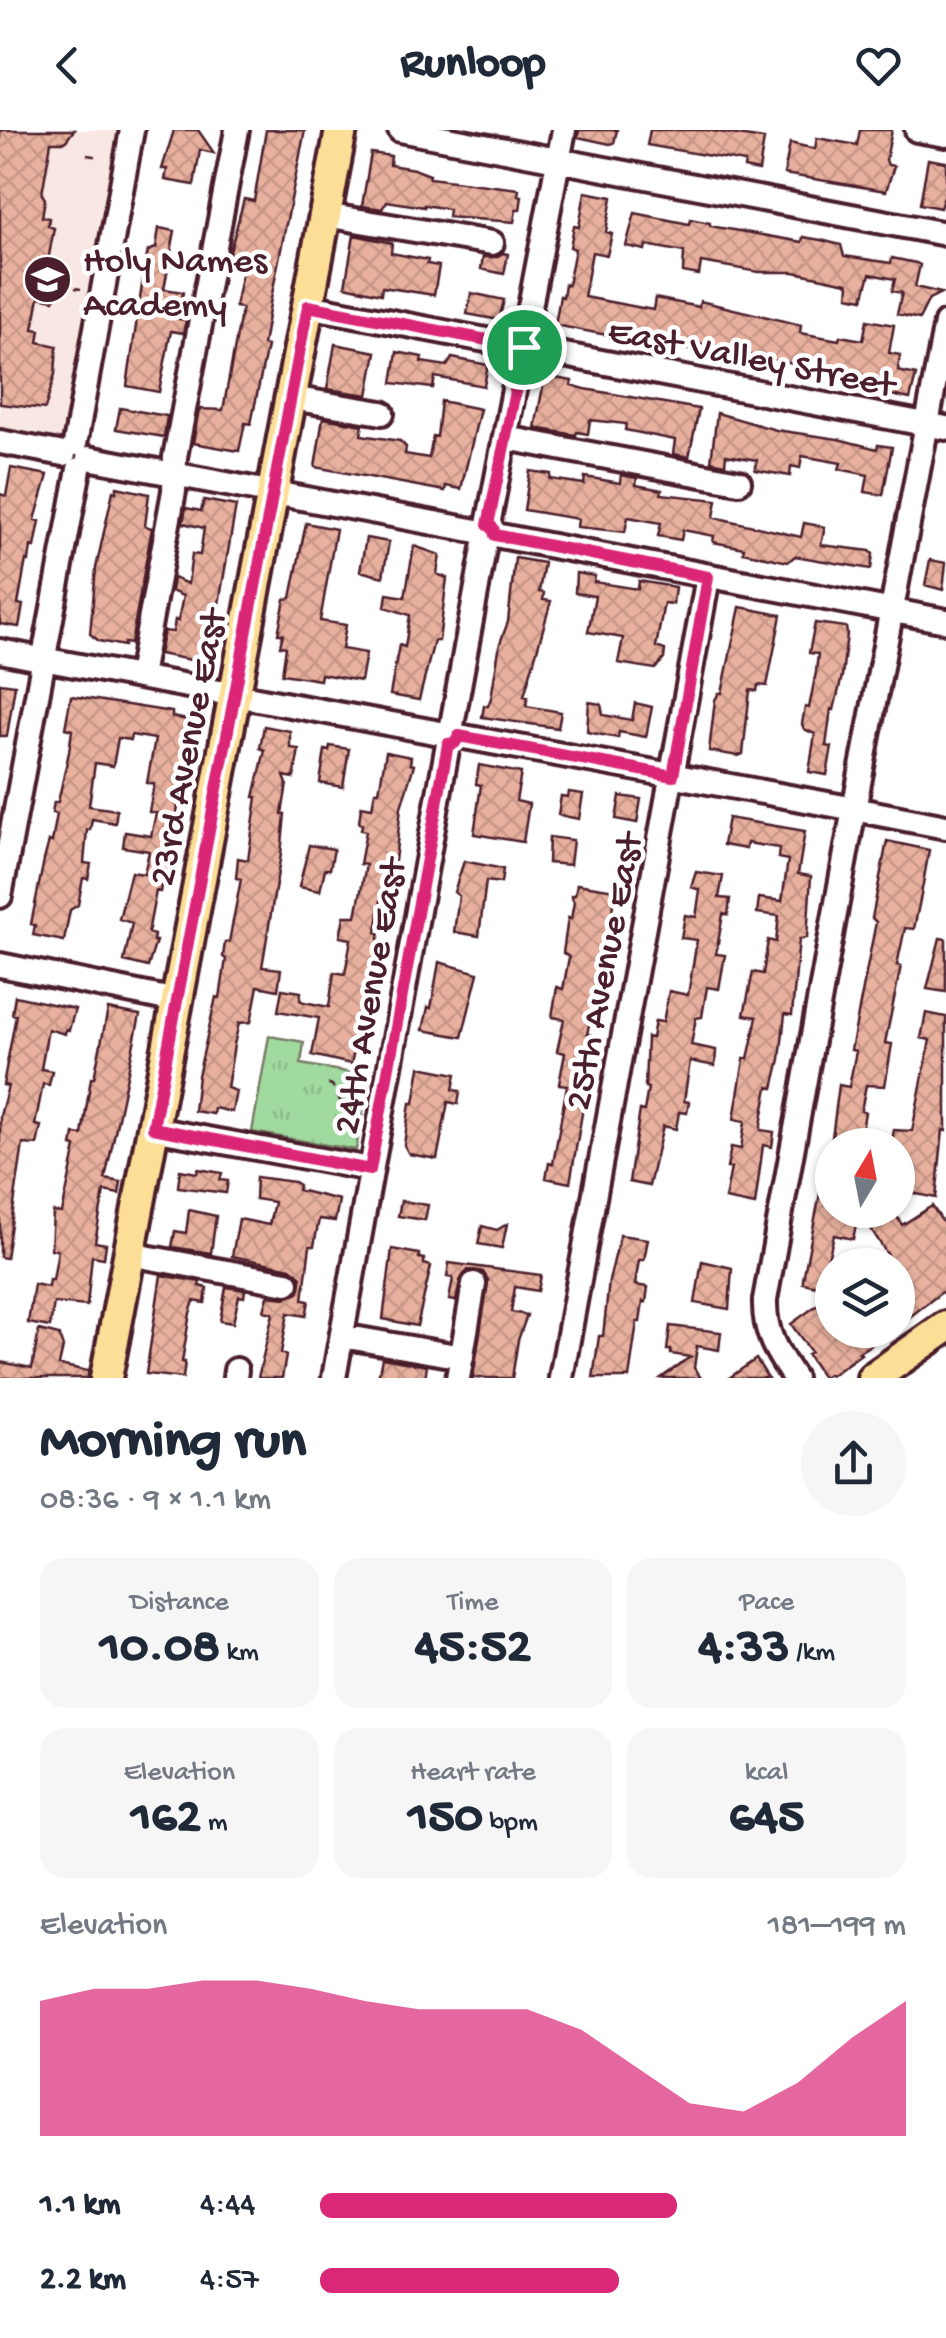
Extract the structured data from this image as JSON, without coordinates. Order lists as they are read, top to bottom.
{
  "streets": {
    "main road": ["23rd Avenue East"],
    "street": ["East Valley Street", "25th Avenue East", "24th Avenue East"]
  },
  "crossings": [
    ["East Valley Street", "23rd Avenue East"],
    ["East Valley Street", "24th Avenue East"]
  ],
  "places": {
    "school or university": ["Holy Names Academy"]
  },
  "north": "top",
  "page": {
    "header": "Runloop",
    "heading": ["Morning run", "08:36 · 9 × 1.1 km"],
    "stats": [
      ["Distance", "10.08 km"],
      ["Time", "45:52"],
      ["Pace", "4:33 /km"],
      ["Elevation", "162 m"],
      ["Heart rate", "150 bpm"],
      ["kcal", "645"]
    ],
    "chart": ["Elevation", "181–199 m"],
    "list": [
      {
        "name": "1.1 km",
        "note": "4:44"
      },
      {
        "name": "2.2 km",
        "note": "4:57"
      }
    ]
  }
}
